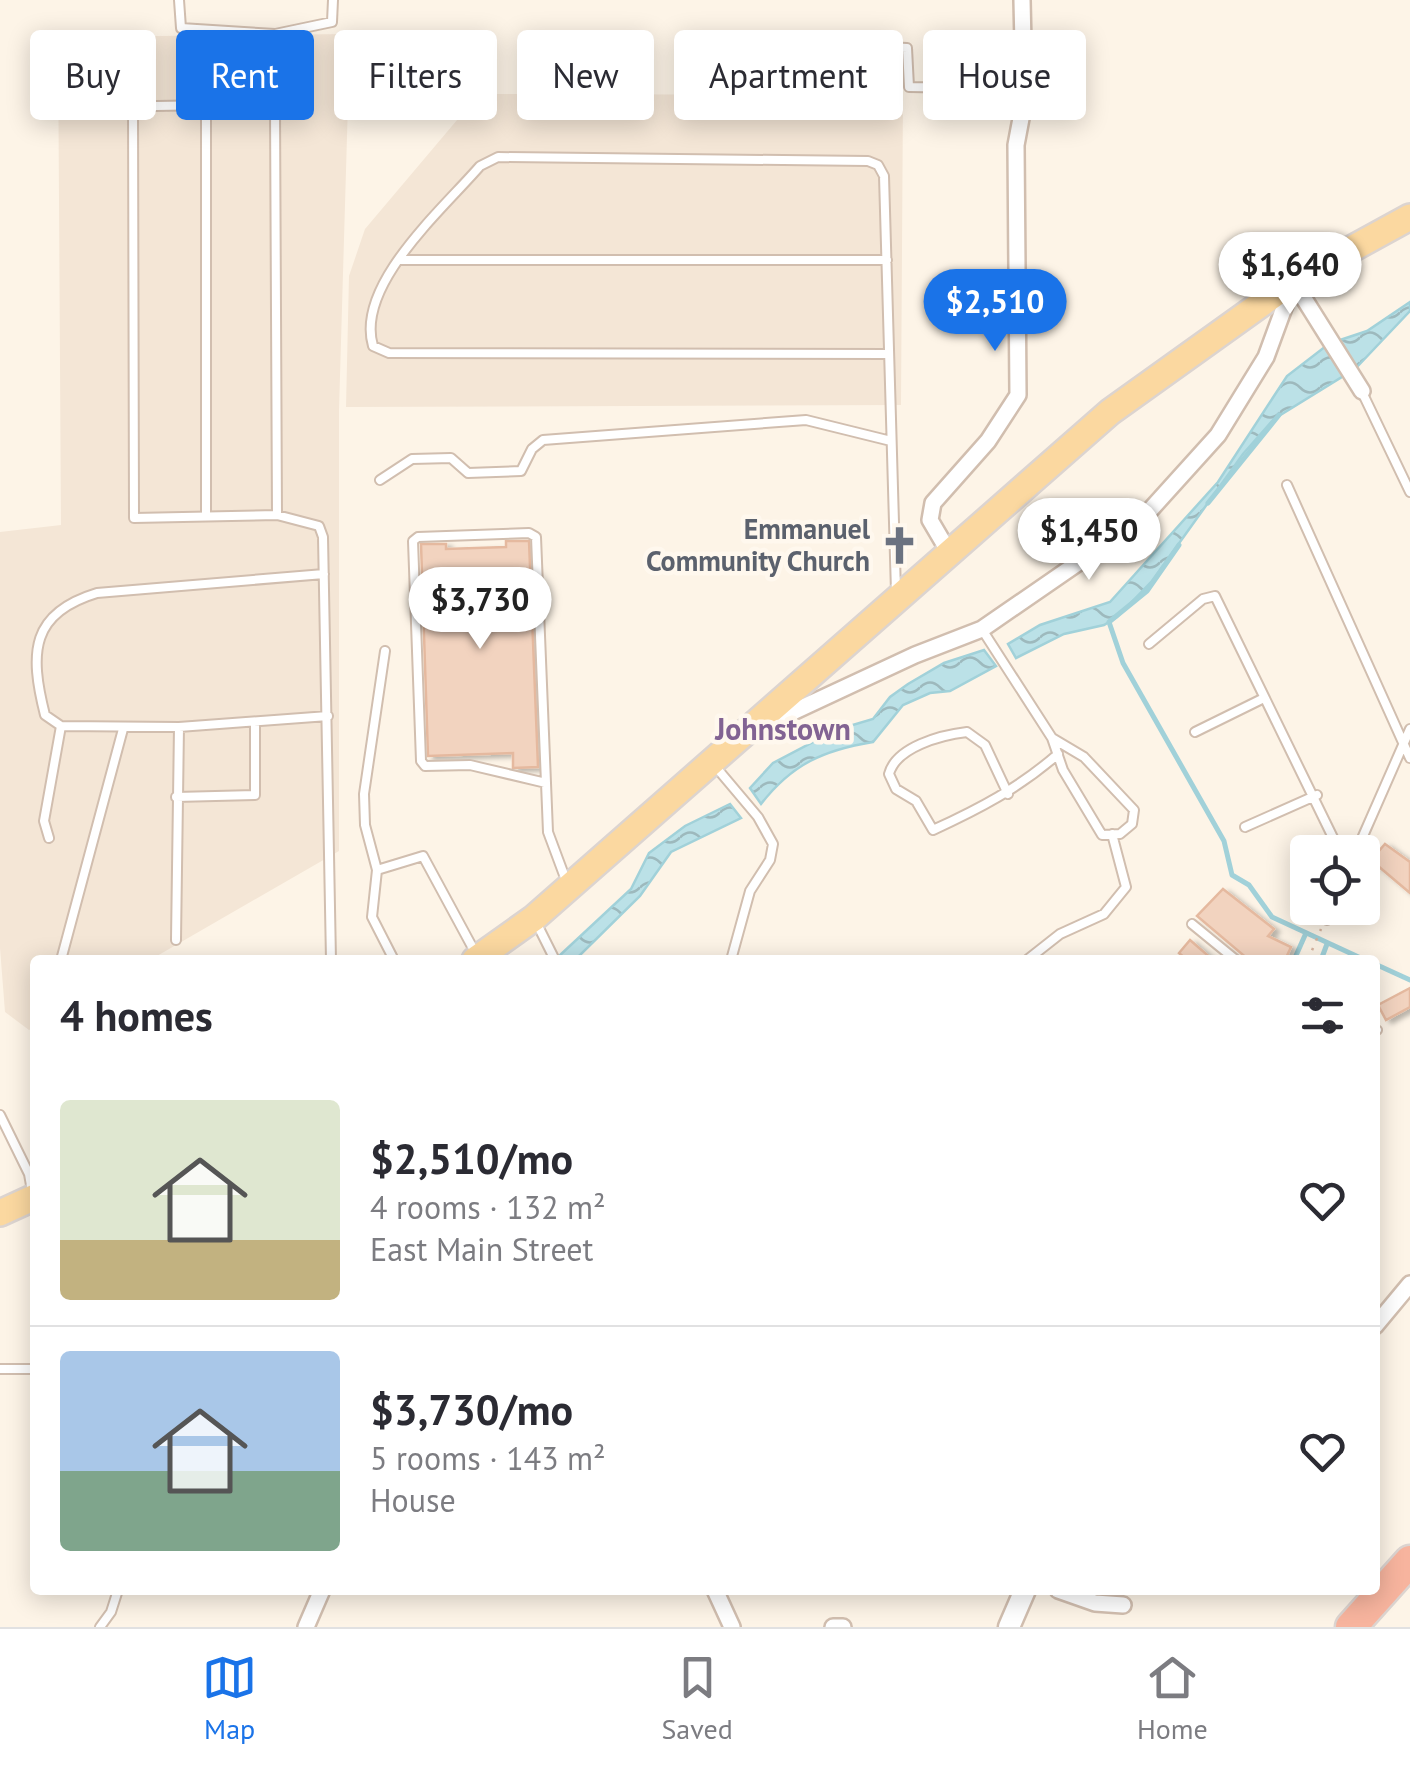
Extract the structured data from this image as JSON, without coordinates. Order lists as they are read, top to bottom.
{
  "districts": ["Johnstown"],
  "places": {
    "church": ["Emmanuel Community Church"]
  },
  "page": {
    "chip": [
      "Buy",
      "Rent",
      "Filters",
      "New",
      "Apartment",
      "House"
    ],
    "price": [
      "$1,640",
      "$2,510",
      "$1,450",
      "$3,730"
    ],
    "heading": "4 homes",
    "list": [
      {
        "name": "$2,510/mo",
        "note": "4 rooms · 132 m² · East Main Street"
      },
      {
        "name": "$3,730/mo",
        "note": "5 rooms · 143 m² · House"
      }
    ],
    "tabs": ["Map", "Saved", "Home"]
  }
}
